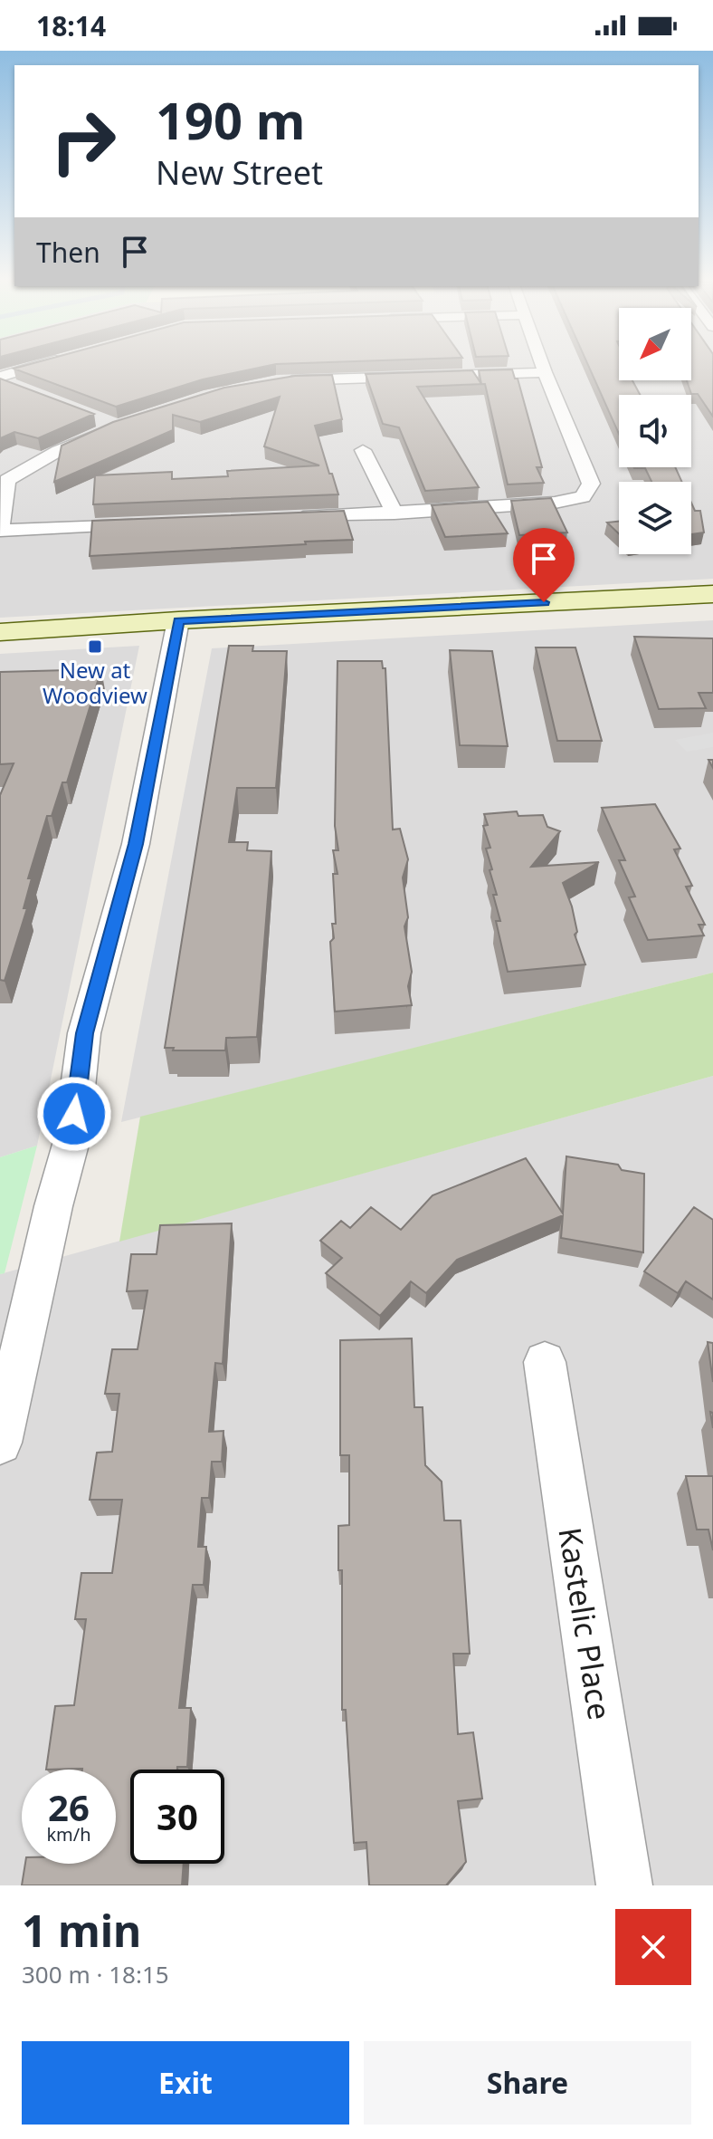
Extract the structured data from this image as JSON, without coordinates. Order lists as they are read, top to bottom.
{
  "streets": {
    "street": ["Kastelic Place"]
  },
  "places": {
    "transit": ["New at Woodview"]
  },
  "north": "bottom left",
  "page": {
    "status": "18:14",
    "turn": ["190 m", "New Street"],
    "then": "Then",
    "speed": "26 km/h",
    "limit": "30",
    "heading": ["1 min", "300 m · 18:15"],
    "buttons": ["Exit", "Share"]
  }
}
